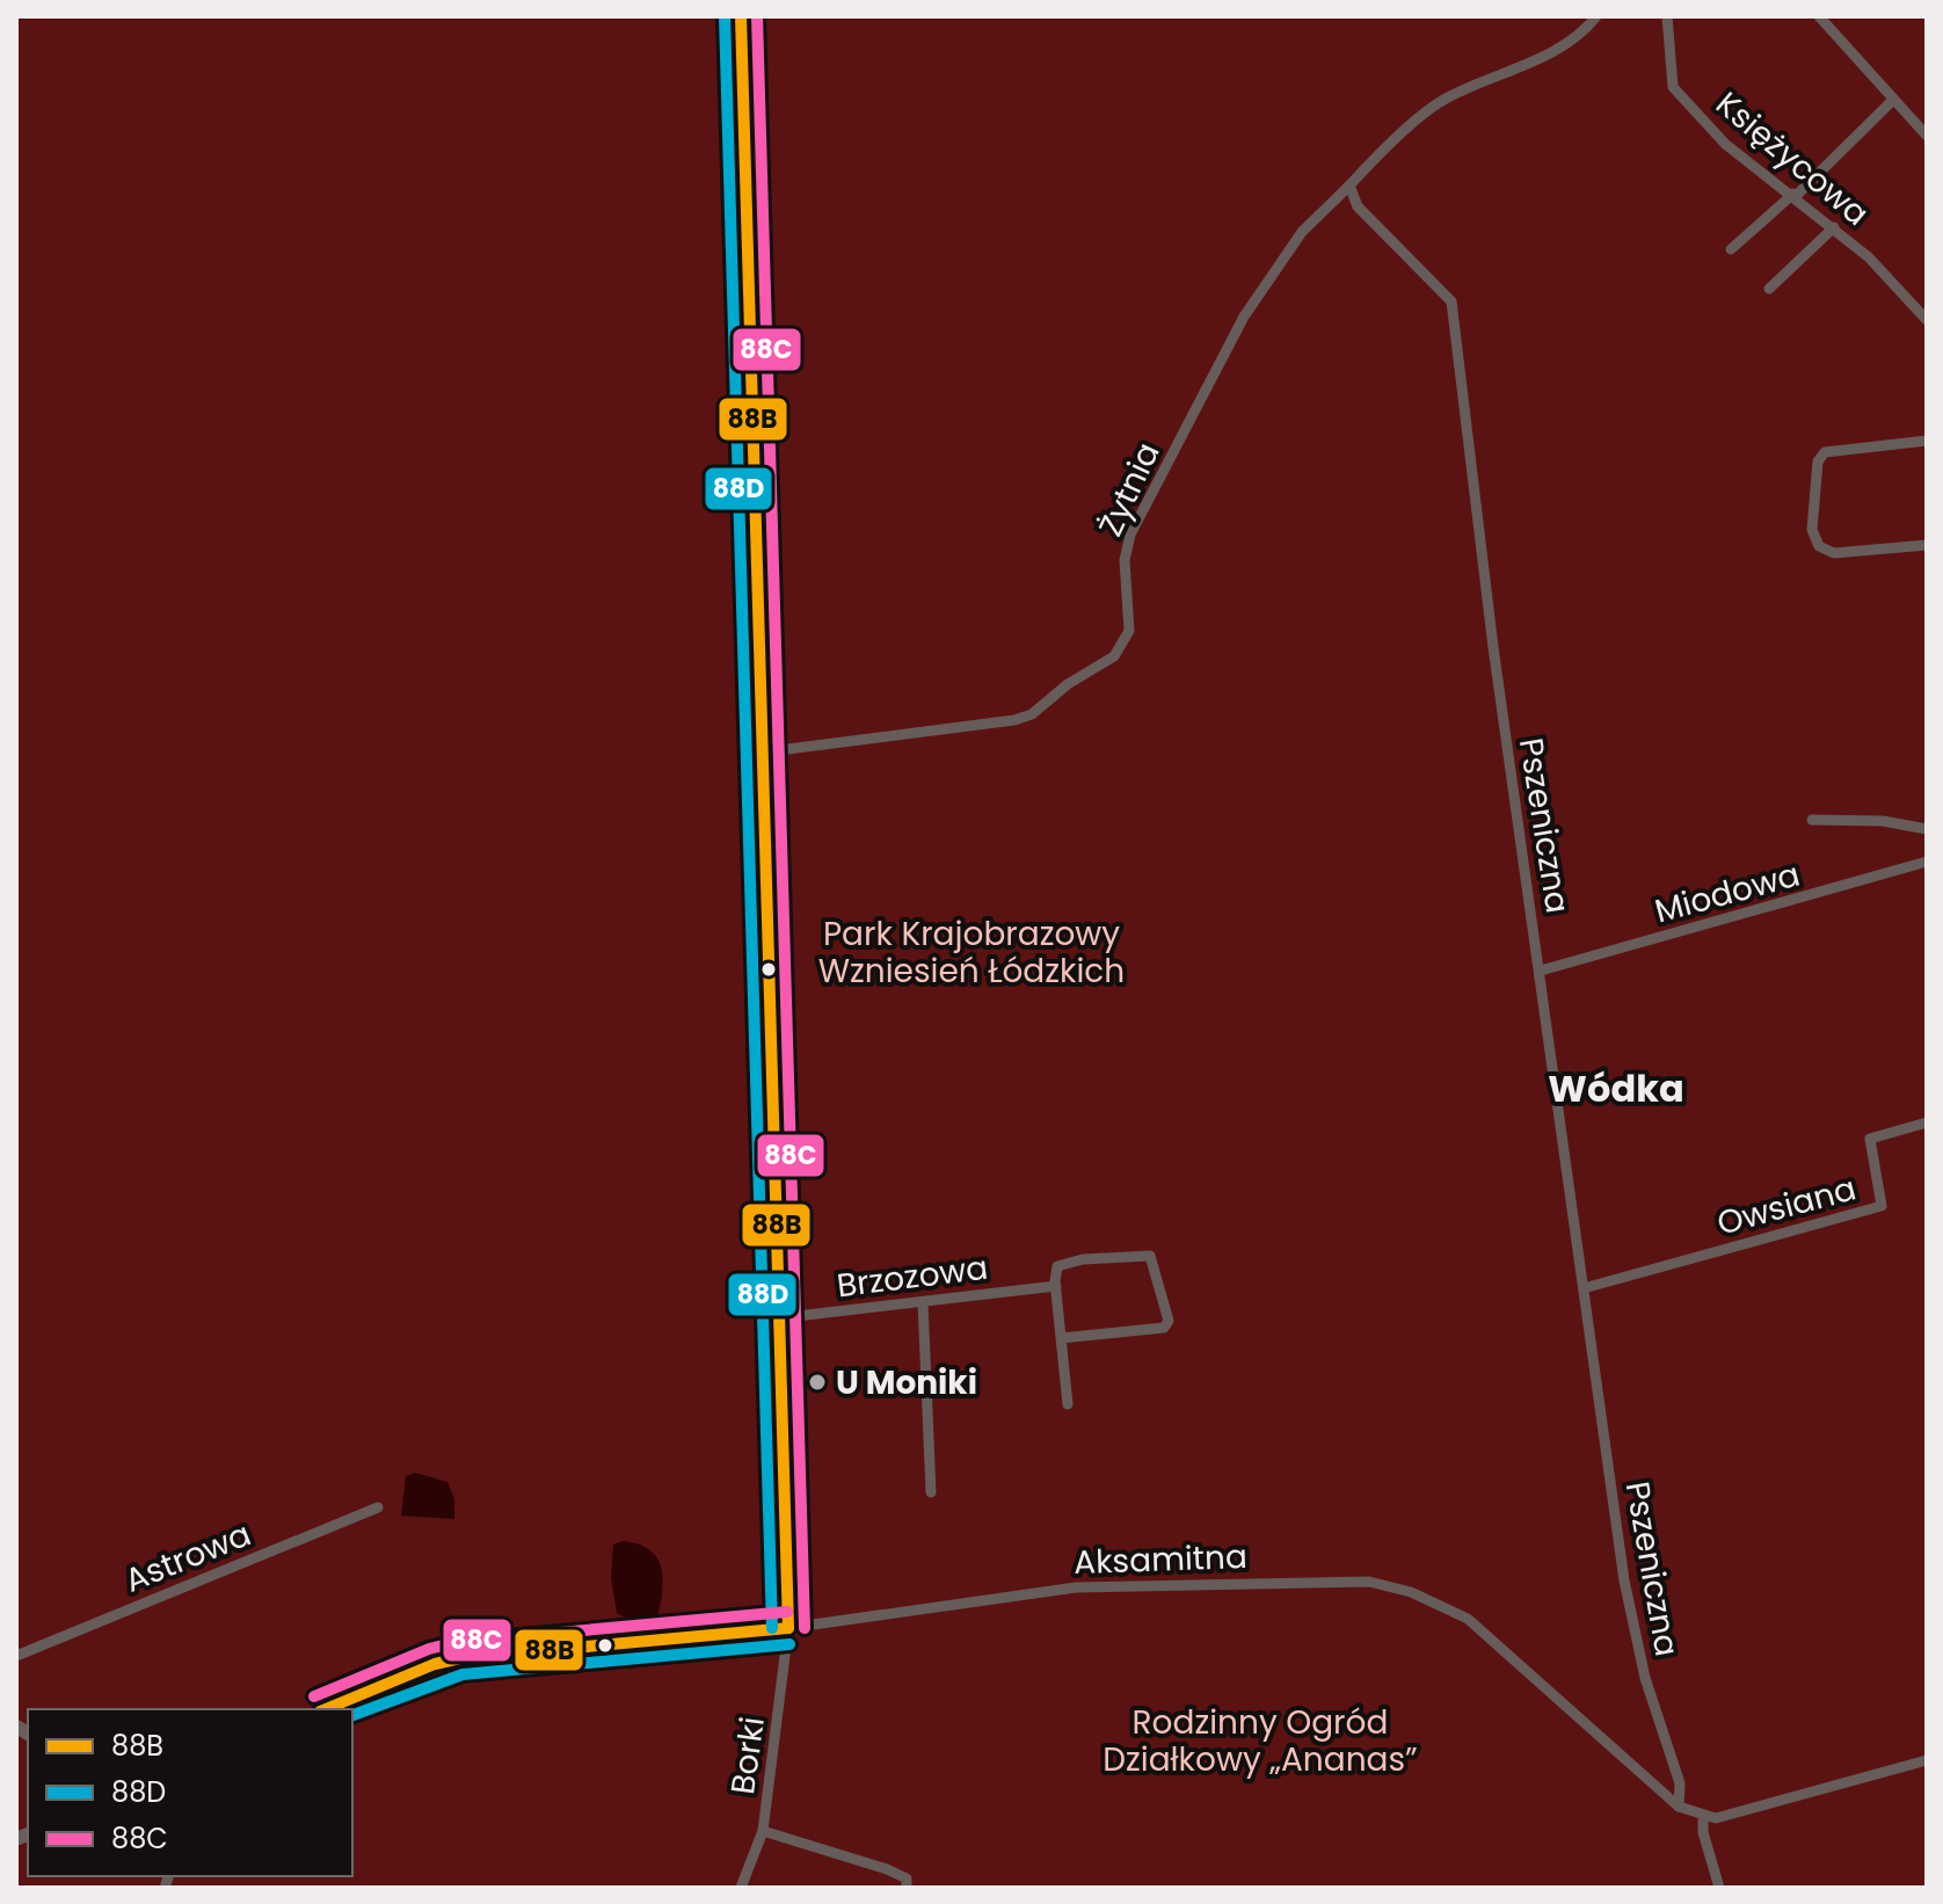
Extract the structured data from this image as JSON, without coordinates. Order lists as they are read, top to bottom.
{
  "streets": {
    "street": [
      "Księżycowa",
      "Żytnia",
      "Pszeniczna",
      "Miodowa",
      "Owsiana",
      "Brzozowa",
      "Astrowa",
      "Aksamitna",
      "Borki"
    ]
  },
  "crossings": [
    ["Żytnia", "Pszeniczna"],
    ["Pszeniczna", "Miodowa"],
    ["Pszeniczna", "Owsiana"],
    ["Pszeniczna", "Aksamitna"],
    ["Aksamitna", "Borki"]
  ],
  "districts": ["Wódka"],
  "parks": ["Park Krajobrazowy Wzniesień Łódzkich", "Rodzinny Ogród Działkowy „Ananas”"],
  "places": ["U Moniki"],
  "lines": ["transit line 88B", "transit line 88D", "transit line 88C"],
  "legend": ["88B", "88D", "88C"]
}
